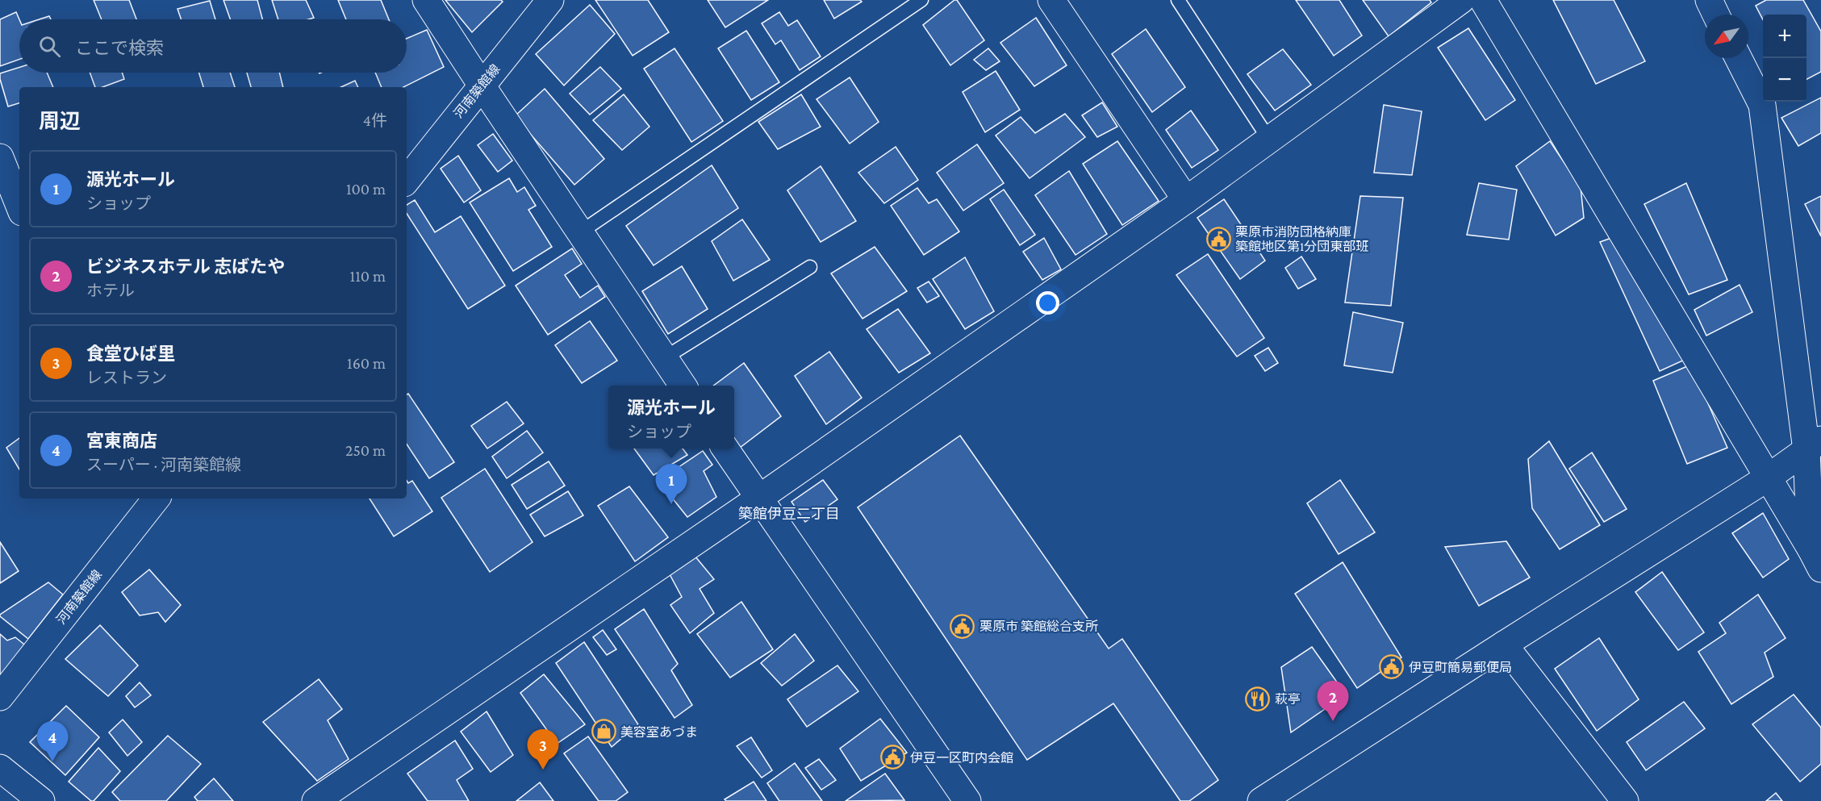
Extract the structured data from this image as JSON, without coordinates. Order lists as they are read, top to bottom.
{
  "streets": {
    "street": ["河南築館線"]
  },
  "districts": ["築館伊豆二丁目"],
  "places": {
    "public building": [
      "栗原市消防団格納庫 築館地区第1分団東部班",
      "栗原市 築館総合支所",
      "伊豆町簡易郵便局",
      "伊豆一区町内会館"
    ],
    "restaurant": ["萩亭"],
    "shop": ["美容室あづま"]
  },
  "north": "bottom left",
  "page": {
    "map_buttons": ["+", "−"],
    "search": "ここで検索",
    "heading": ["周辺", "4件"],
    "list": [
      {
        "mark": "1",
        "name": "源光ホール",
        "note": "ショップ",
        "value": "100 m"
      },
      {
        "mark": "2",
        "name": "ビジネスホテル 志ばたや",
        "note": "ホテル",
        "value": "110 m"
      },
      {
        "mark": "3",
        "name": "食堂ひば里",
        "note": "レストラン",
        "value": "160 m"
      },
      {
        "mark": "4",
        "name": "宮東商店",
        "note": "スーパー · 河南築館線",
        "value": "250 m"
      }
    ],
    "popup": ["源光ホール", "ショップ"],
    "pins": [
      "1",
      "2",
      "4",
      "3"
    ]
  }
}
